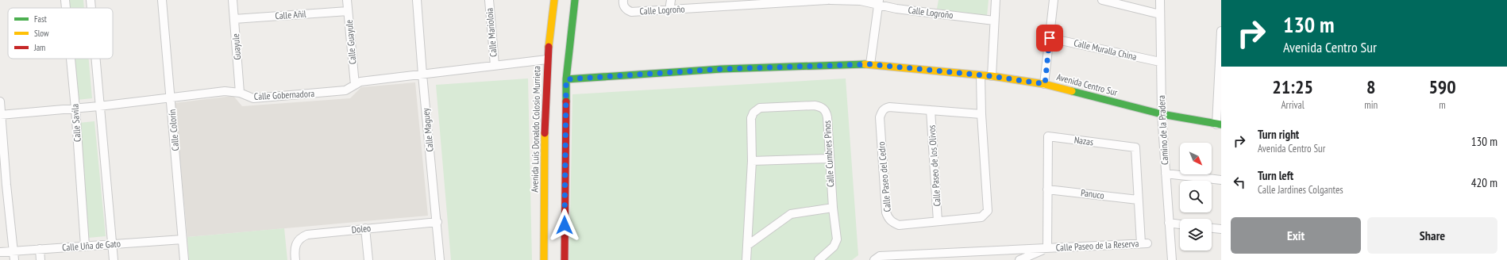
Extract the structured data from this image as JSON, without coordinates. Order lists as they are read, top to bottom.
{
  "streets": {
    "street": [
      "Calle Logroño",
      "Calle Añil",
      "Calle Marioloia",
      "Calle Guayule",
      "Guayule",
      "Calle Muralla China",
      "Avenida Centro Sur",
      "Calle Gobernadora",
      "Calle Savila",
      "Avenida Luis Donaldo Colosio Murrieta",
      "Calle Colorín",
      "Calle Maguey",
      "Camino de la Pradera",
      "Nazas",
      "Calle Cumbres Pinos",
      "Calle Paseo de los Olivos",
      "Calle Paseo del Cedro",
      "Panuco",
      "Doleo",
      "Calle Uña de Gato",
      "Calle Paseo de la Reserva"
    ]
  },
  "crossings": [
    ["Calle Añil", "Calle Guayule"],
    ["Calle Añil", "Guayule"],
    ["Calle Marioloia", "Calle Gobernadora"],
    ["Calle Guayule", "Calle Gobernadora"],
    ["Guayule", "Calle Gobernadora"],
    ["Calle Muralla China", "Camino de la Pradera"],
    ["Avenida Centro Sur", "Camino de la Pradera"],
    ["Avenida Centro Sur", "Calle Paseo del Cedro"],
    ["Calle Gobernadora", "Calle Savila"],
    ["Calle Gobernadora", "Avenida Luis Donaldo Colosio Murrieta"],
    ["Calle Gobernadora", "Calle Colorín"],
    ["Calle Gobernadora", "Calle Maguey"],
    ["Calle Savila", "Calle Uña de Gato"],
    ["Calle Colorín", "Calle Uña de Gato"],
    ["Calle Maguey", "Doleo"],
    ["Nazas", "Panuco"],
    ["Nazas", "Calle Paseo de la Reserva"],
    ["Calle Paseo de los Olivos", "Calle Paseo del Cedro"]
  ],
  "legend": ["Fast", "Slow", "Jam"],
  "north": "bottom right",
  "page": {
    "turn": ["130 m", "Avenida Centro Sur"],
    "eta": [
      "21:25",
      "Arrival",
      "8",
      "min",
      "590",
      "m"
    ],
    "list": [
      {
        "name": "Turn right",
        "note": "Avenida Centro Sur",
        "value": "130 m"
      },
      {
        "name": "Turn left",
        "note": "Calle Jardines Colgantes",
        "value": "420 m"
      }
    ],
    "buttons": ["Exit", "Share"]
  }
}
